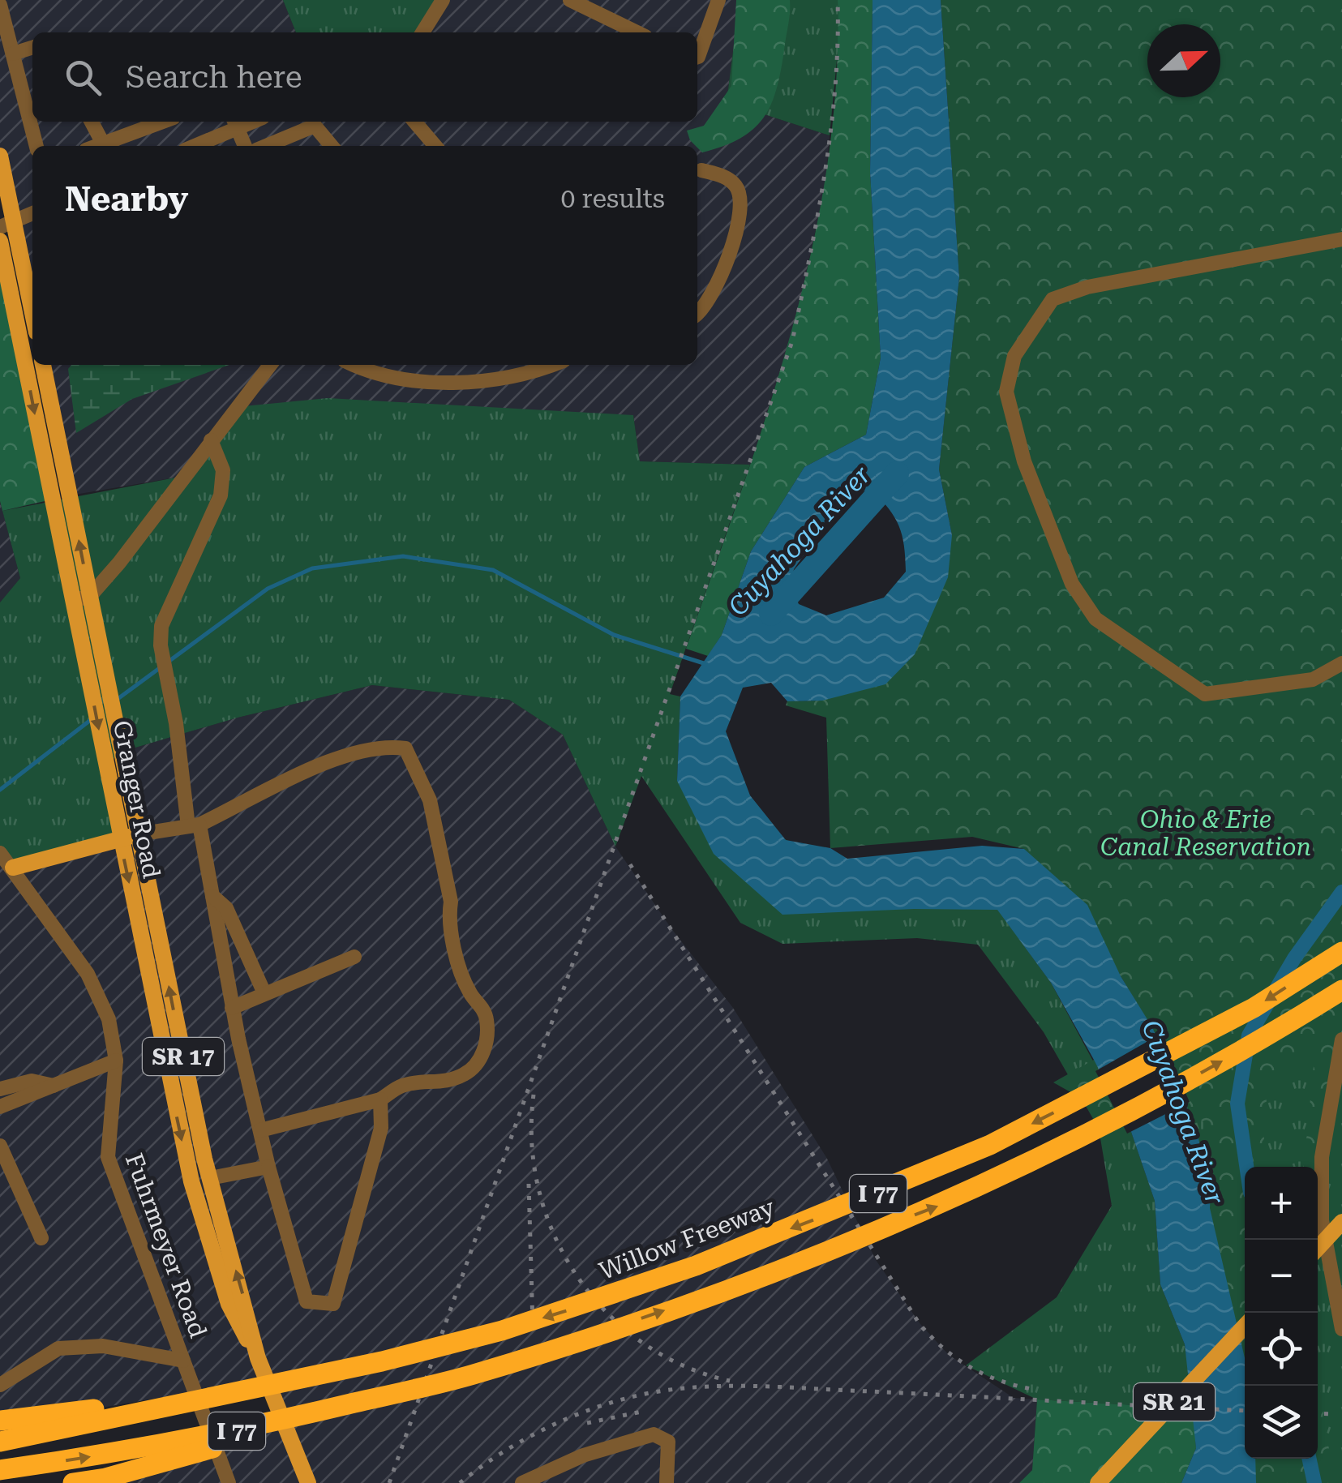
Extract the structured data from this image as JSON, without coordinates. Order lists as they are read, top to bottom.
{
  "streets": {
    "highway": ["I 77", "Willow Freeway"],
    "main road": ["Granger Road", "SR 17", "SR 21"],
    "street": ["Fuhrmeyer Road"]
  },
  "water": ["Cuyahoga River"],
  "parks": ["Ohio & Erie Canal Reservation"],
  "north": "right",
  "page": {
    "search": "Search here",
    "heading": ["Nearby", "0 results"],
    "map_buttons": ["+", "−"]
  }
}
